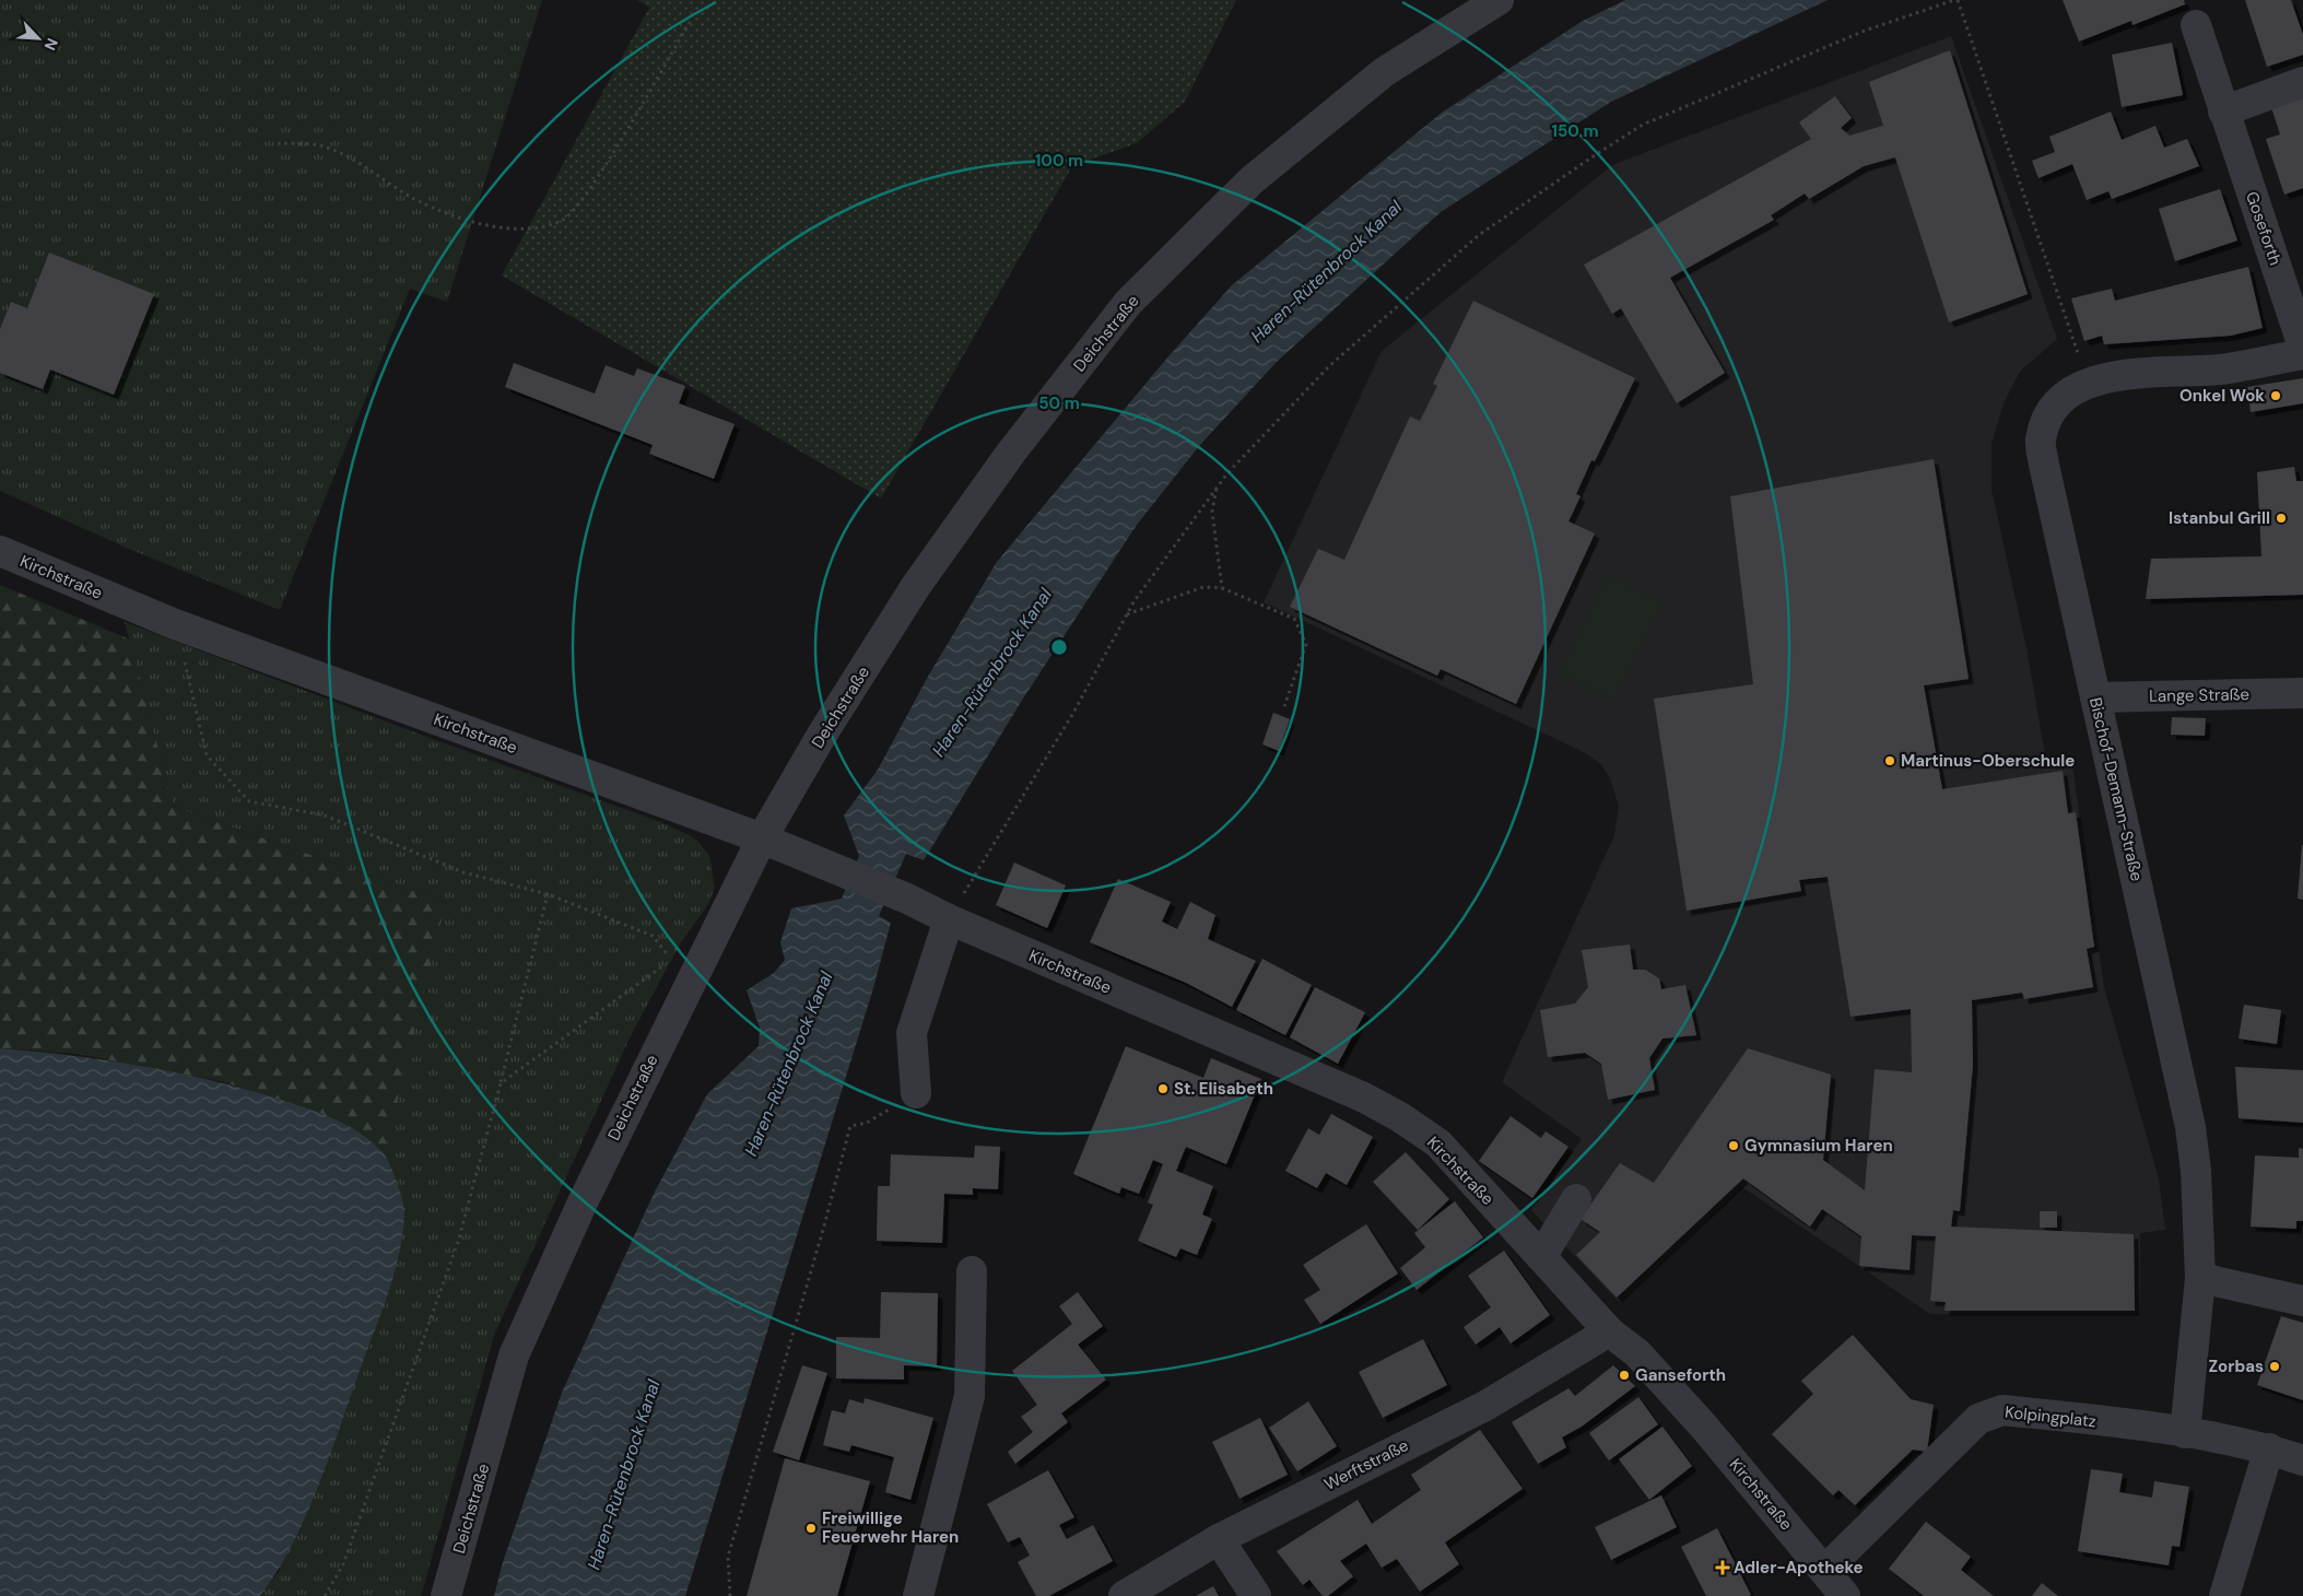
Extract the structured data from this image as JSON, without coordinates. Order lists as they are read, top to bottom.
{
  "streets": {
    "street": [
      "Goseforth",
      "Deichstraße",
      "Kirchstraße",
      "Lange Straße",
      "Bischof-Demann-Straße",
      "Kolpingplatz",
      "Werftstraße"
    ]
  },
  "crossings": [
    ["Deichstraße", "Kirchstraße"],
    ["Kirchstraße", "Kolpingplatz"],
    ["Kirchstraße", "Werftstraße"],
    ["Lange Straße", "Bischof-Demann-Straße"],
    ["Bischof-Demann-Straße", "Kolpingplatz"]
  ],
  "water": ["Haren-Rütenbrock Kanal"],
  "places": {
    "other": [
      "Onkel Wok",
      "Istanbul Grill",
      "Martinus-Oberschule",
      "St. Elisabeth",
      "Gymnasium Haren",
      "Zorbas",
      "Ganseforth",
      "Freiwillige Feuerwehr Haren"
    ],
    "health": ["Adler-Apotheke"]
  },
  "north": "bottom right",
  "rings": ["150 m", "100 m", "50 m"]
}
